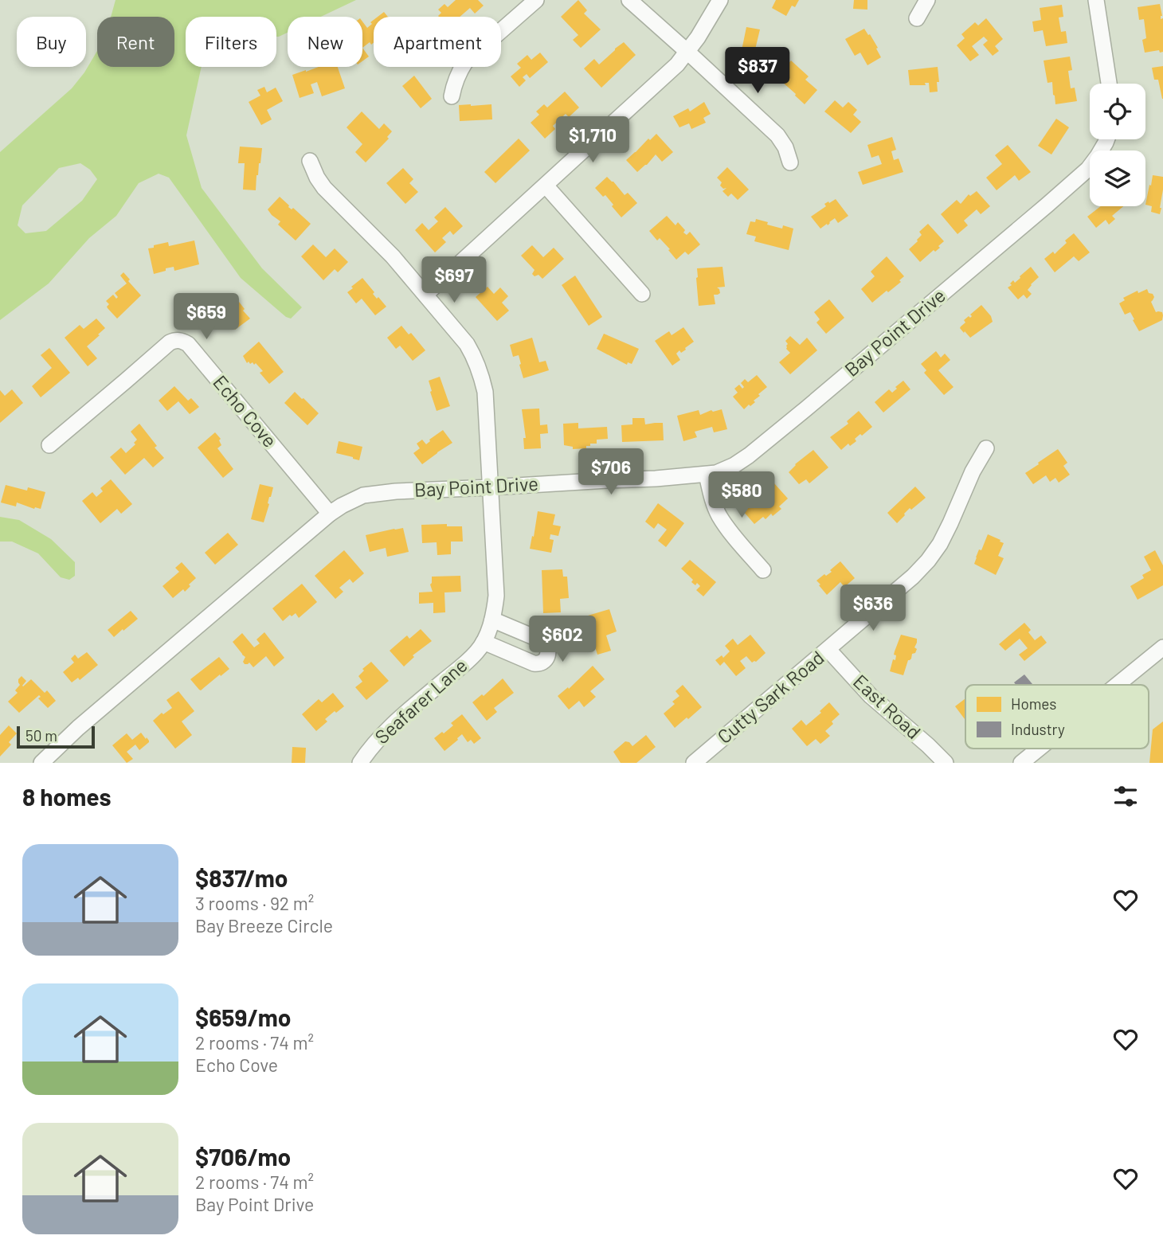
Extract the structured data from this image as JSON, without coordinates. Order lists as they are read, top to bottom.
{
  "streets": {
    "street": [
      "Bay Point Drive",
      "Echo Cove",
      "Cutty Sark Road",
      "Seafarer Lane",
      "East Road"
    ]
  },
  "crossings": [
    ["Bay Point Drive", "Echo Cove"],
    ["Bay Point Drive", "Seafarer Lane"],
    ["Cutty Sark Road", "East Road"]
  ],
  "legend": ["Homes", "Industry"],
  "scale_bar": "50 m",
  "page": {
    "chip": [
      "Buy",
      "Rent",
      "Filters",
      "New",
      "Apartment"
    ],
    "price": [
      "$837",
      "$1,710",
      "$697",
      "$659",
      "$706",
      "$580",
      "$636",
      "$602"
    ],
    "scale": "50 m",
    "heading": "8 homes",
    "list": [
      {
        "name": "$837/mo",
        "note": "3 rooms · 92 m² · Bay Breeze Circle"
      },
      {
        "name": "$659/mo",
        "note": "2 rooms · 74 m² · Echo Cove"
      },
      {
        "name": "$706/mo",
        "note": "2 rooms · 74 m² · Bay Point Drive"
      }
    ]
  }
}
